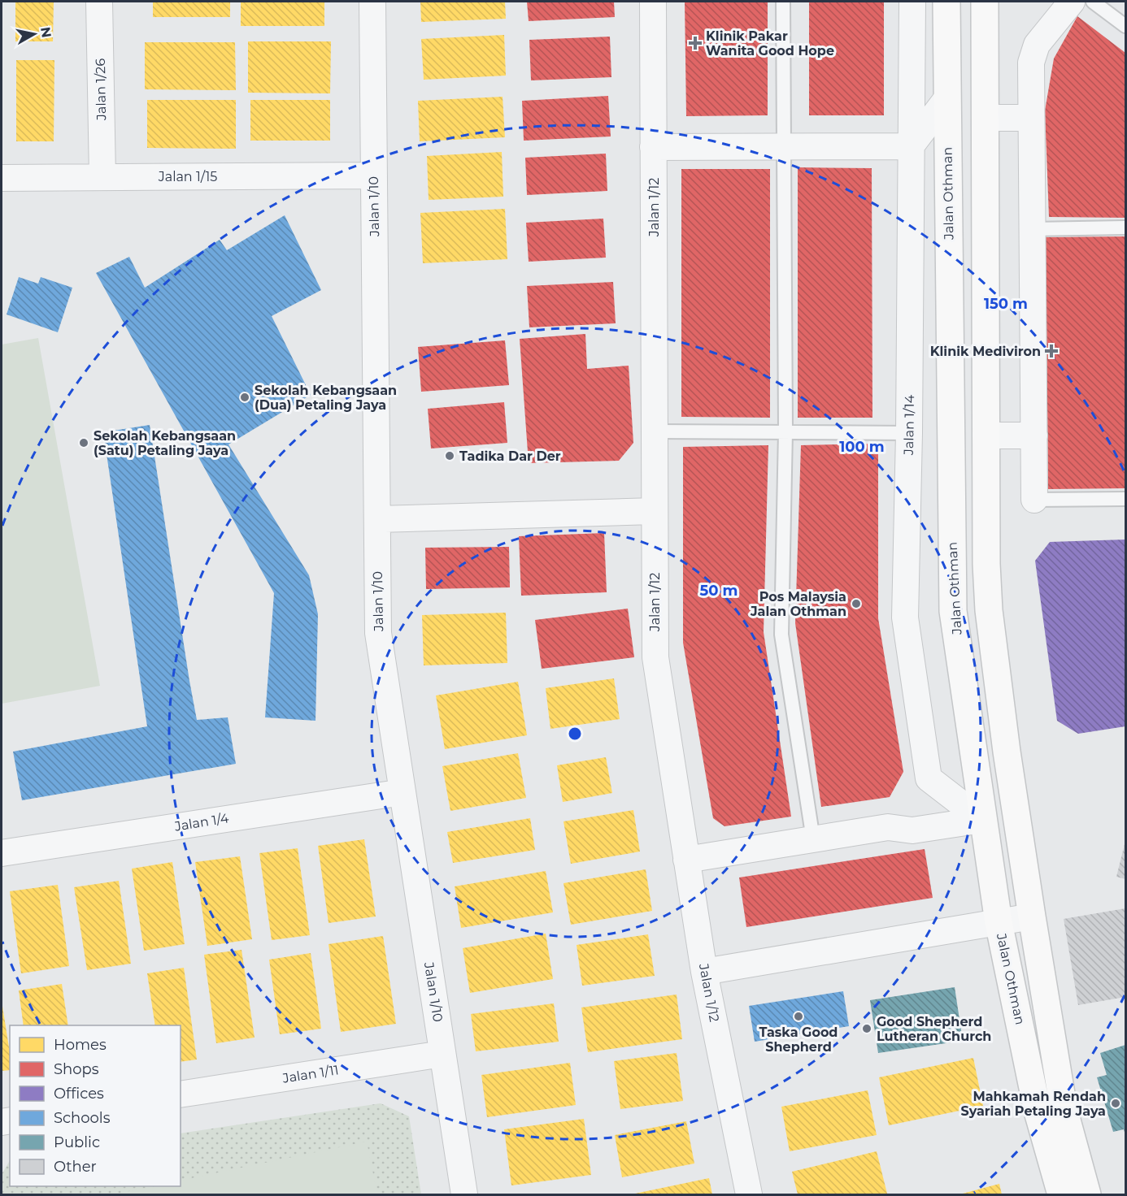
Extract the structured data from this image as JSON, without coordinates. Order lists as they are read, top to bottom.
{
  "streets": {
    "main road": ["Jalan Othman"],
    "street": [
      "Jalan 1/26",
      "Jalan 1/15",
      "Jalan 1/10",
      "Jalan 1/12",
      "Jalan 1/14",
      "Jalan 1/4",
      "Jalan 1/11"
    ]
  },
  "crossings": [
    ["Jalan 1/26", "Jalan 1/15"],
    ["Jalan 1/15", "Jalan 1/10"],
    ["Jalan Othman", "Jalan 1/14"],
    ["Jalan 1/10", "Jalan 1/4"],
    ["Jalan 1/10", "Jalan 1/11"]
  ],
  "places": {
    "health": ["Klinik Pakar Wanita Good Hope", "Klinik Mediviron"],
    "other": [
      "Sekolah Kebangsaan (Dua) Petaling Jaya",
      "Sekolah Kebangsaan (Satu) Petaling Jaya",
      "Tadika Dar Der",
      "Pos Malaysia Jalan Othman",
      "Taska Good Shepherd",
      "Good Shepherd Lutheran Church",
      "Mahkamah Rendah Syariah Petaling Jaya"
    ]
  },
  "legend": [
    "Homes",
    "Shops",
    "Offices",
    "Schools",
    "Public",
    "Other"
  ],
  "north": "right",
  "rings": ["150 m", "100 m", "50 m"]
}
